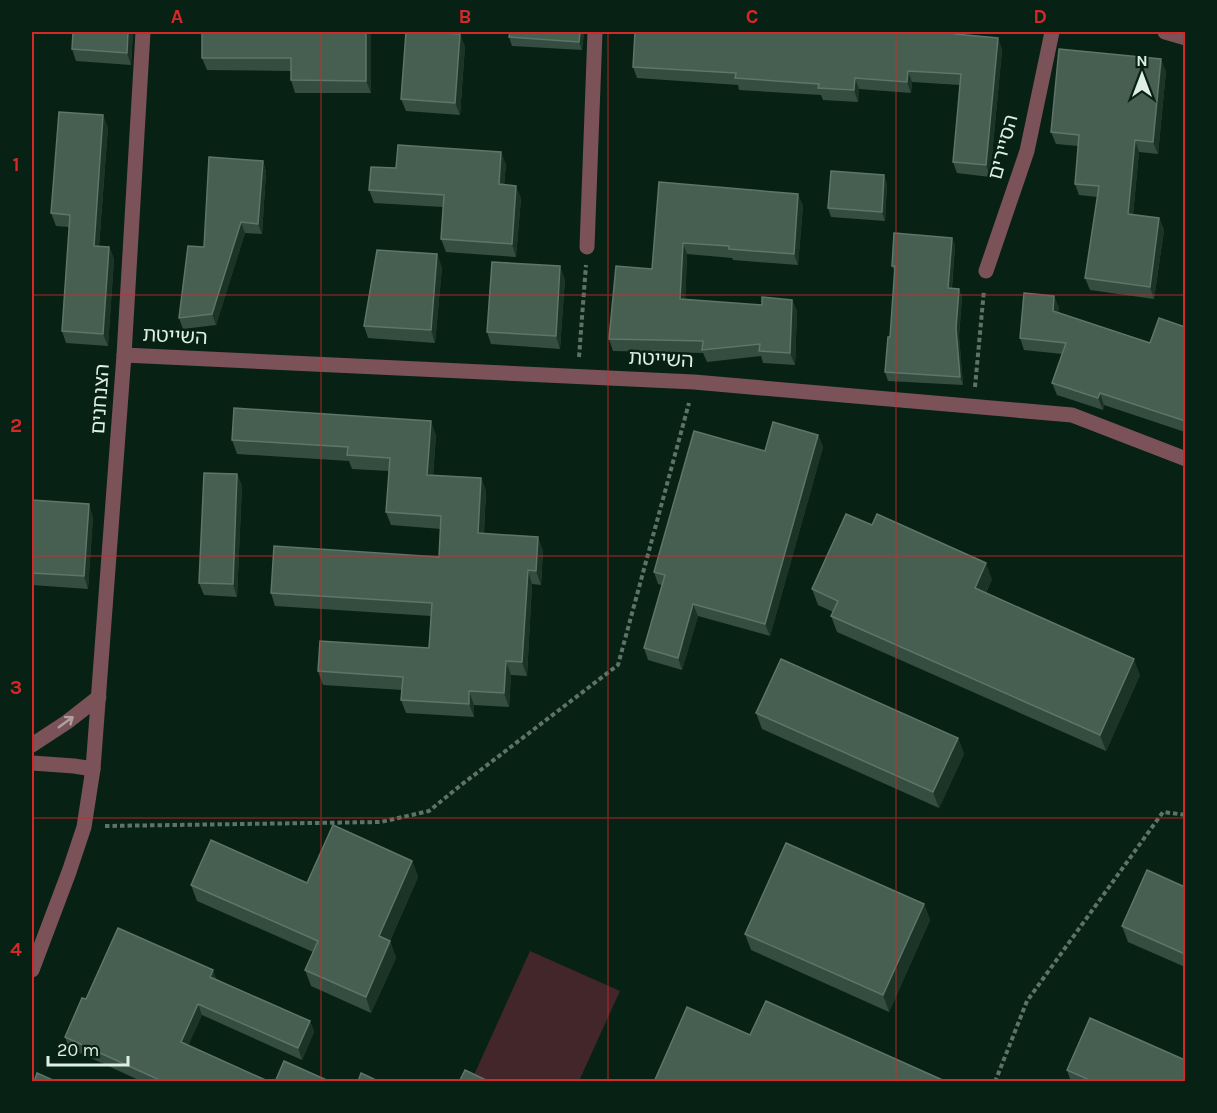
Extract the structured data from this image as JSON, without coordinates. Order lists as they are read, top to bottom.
{
  "streets": {
    "street": ["הסיירים", "השייטת", "הצנחנים"]
  },
  "crossings": [
    ["השייטת", "הצנחנים"]
  ],
  "scale_bar": "20 m",
  "north": "top",
  "grid": {
    "columns": [
      "A",
      "B",
      "C",
      "D"
    ],
    "rows": [
      "1",
      "2",
      "3",
      "4"
    ]
  }
}
